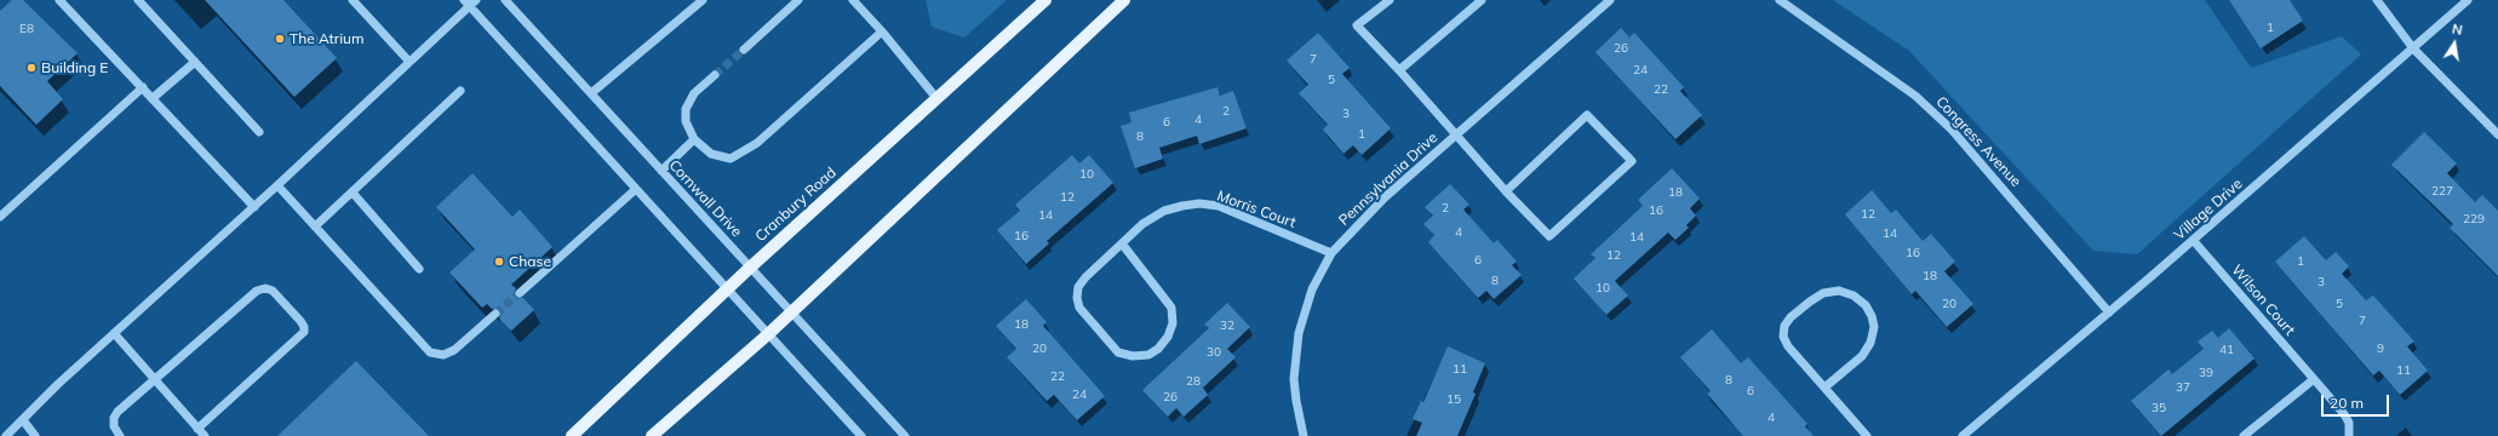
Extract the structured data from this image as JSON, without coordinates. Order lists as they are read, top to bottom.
{
  "streets": {
    "main road": ["Cranbury Road"],
    "street": [
      "Congress Avenue",
      "Pennsylvania Drive",
      "Cornwall Drive",
      "Morris Court",
      "Village Drive",
      "Wilson Court"
    ]
  },
  "crossings": [
    ["Congress Avenue", "Village Drive"],
    ["Pennsylvania Drive", "Morris Court"],
    ["Cornwall Drive", "Cranbury Road"],
    ["Village Drive", "Wilson Court"]
  ],
  "places": ["The Atrium", "Building E", "Chase"],
  "house_numbers": [
    "1",
    "E8",
    "26",
    "7",
    "24",
    "5",
    "22",
    "2",
    "3",
    "4",
    "6",
    "1",
    "8",
    "10",
    "227",
    "18",
    "12",
    "2",
    "16",
    "12",
    "14",
    "229",
    "4",
    "14",
    "16",
    "14",
    "16",
    "12",
    "6",
    "1",
    "18",
    "8",
    "3",
    "10",
    "20",
    "5",
    "7",
    "18",
    "32",
    "20",
    "9",
    "41",
    "30",
    "11",
    "11",
    "39",
    "22",
    "8",
    "28",
    "37",
    "6",
    "24",
    "26",
    "15",
    "35",
    "4"
  ],
  "scale_bar": "20 m",
  "north": "top"
}
